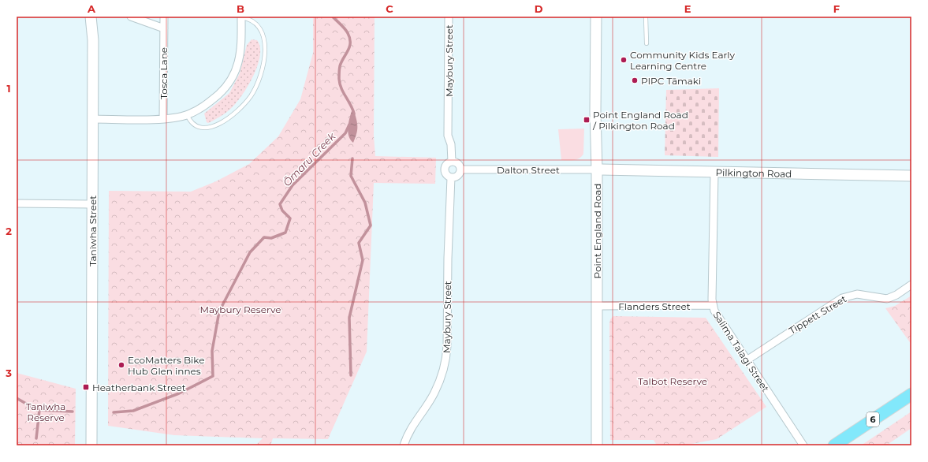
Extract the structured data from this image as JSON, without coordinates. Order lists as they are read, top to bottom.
{
  "streets": {
    "main road": ["6"],
    "street": [
      "Maybury Street",
      "Tosca Lane",
      "Dalton Street",
      "Pilkington Road",
      "Taniwha Street",
      "Point England Road",
      "Flanders Street",
      "Tippett Street",
      "Salima Talagi Street"
    ]
  },
  "crossings": [
    ["Maybury Street", "Dalton Street"],
    ["Dalton Street", "Pilkington Road"],
    ["Dalton Street", "Point England Road"],
    ["Pilkington Road", "Point England Road"],
    ["Pilkington Road", "Salima Talagi Street"],
    ["Point England Road", "Flanders Street"],
    ["Flanders Street", "Salima Talagi Street"],
    ["Tippett Street", "Salima Talagi Street"]
  ],
  "water": ["Ōmaru Creek"],
  "parks": ["Maybury Reserve", "Talbot Reserve", "Taniwha Reserve"],
  "places": {
    "other": ["Community Kids Early Learning Centre", "PIPC Tāmaki", "EcoMatters Bike Hub Glen innes"],
    "transit": ["Point England Road / Pilkington Road", "Heatherbank Street"]
  },
  "grid": {
    "columns": [
      "A",
      "B",
      "C",
      "D",
      "E",
      "F"
    ],
    "rows": ["1", "2", "3"]
  }
}
